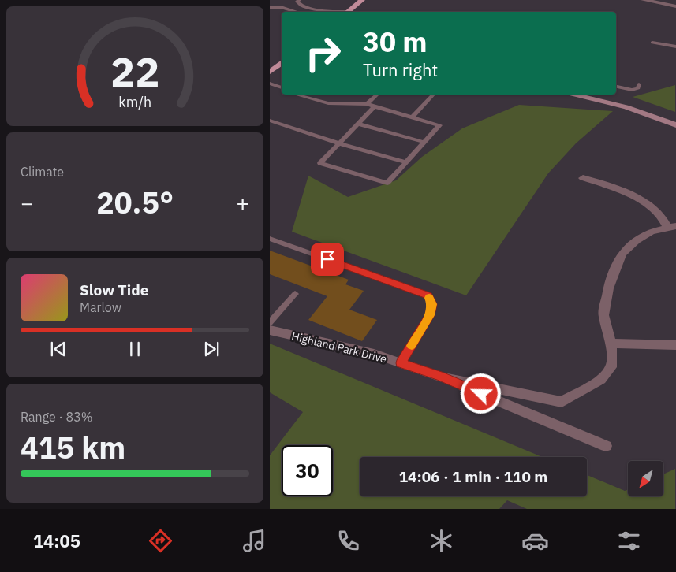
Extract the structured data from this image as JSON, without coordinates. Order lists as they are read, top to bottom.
{
  "streets": {
    "street": ["Highland Park Drive"]
  },
  "north": "bottom left",
  "page": {
    "turn": ["30 m", "Turn right"],
    "tile": [
      "Climate",
      ["Range · 83%", "415 km"]
    ],
    "heat": ["−", "20.5°", "+"],
    "song": ["Slow Tide", "Marlow"],
    "limit": "30",
    "trip": "14:06 · 1 min · 110 m",
    "tabs": "14:05",
    "gauge": ["22", "km/h"]
  }
}
